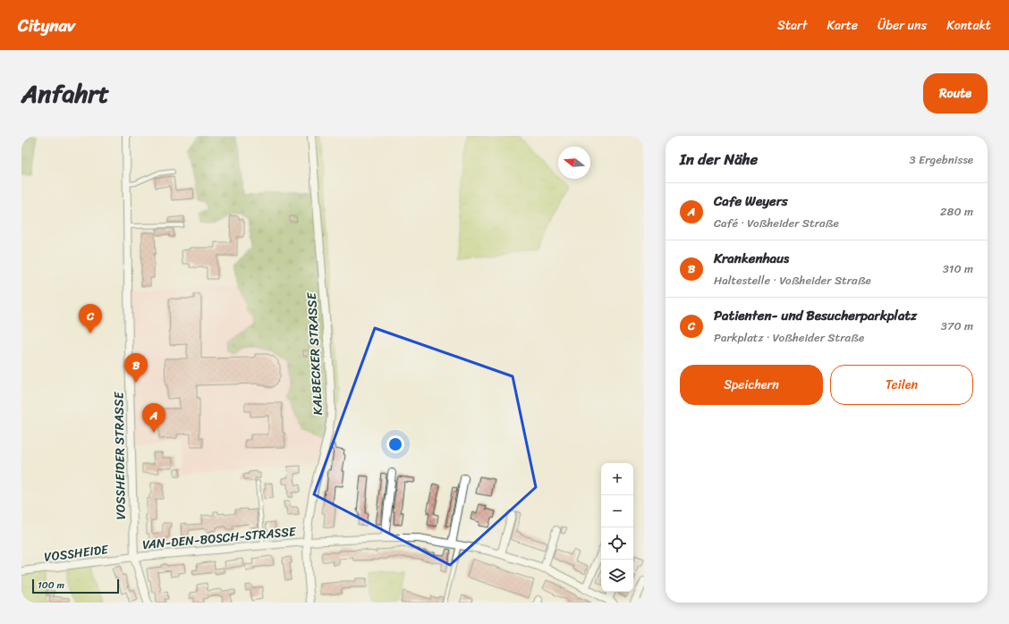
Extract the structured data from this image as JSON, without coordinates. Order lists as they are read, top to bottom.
{
  "streets": {
    "street": [
      "KALBECKER STRASSE",
      "VOSSHEIDER STRASSE",
      "VAN-DEN-BOSCH-STRASSE",
      "VOSSHEIDE"
    ]
  },
  "crossings": [
    ["KALBECKER STRASSE", "VAN-DEN-BOSCH-STRASSE"],
    ["VOSSHEIDER STRASSE", "VAN-DEN-BOSCH-STRASSE"],
    ["VOSSHEIDER STRASSE", "VOSSHEIDE"],
    ["VAN-DEN-BOSCH-STRASSE", "VOSSHEIDE"]
  ],
  "scale_bar": "100 m",
  "north": "left",
  "page": {
    "header": "Citynav",
    "nav": [
      "Start",
      "Karte",
      "Über uns",
      "Kontakt"
    ],
    "title": "Anfahrt",
    "buttons": [
      "Route",
      ["Speichern", "Teilen"]
    ],
    "heading": ["In der Nähe", "3 Ergebnisse"],
    "list": [
      {
        "mark": "A",
        "name": "Cafe Weyers",
        "note": "Café · Voßheider Straße",
        "value": "280 m"
      },
      {
        "mark": "B",
        "name": "Krankenhaus",
        "note": "Haltestelle · Voßheider Straße",
        "value": "310 m"
      },
      {
        "mark": "C",
        "name": "Patienten- und Besucherparkplatz",
        "note": "Parkplatz · Voßheider Straße",
        "value": "370 m"
      }
    ],
    "pins": ["C", "B", "A"],
    "map_buttons": ["+", "−"],
    "scale": "100 m"
  }
}
